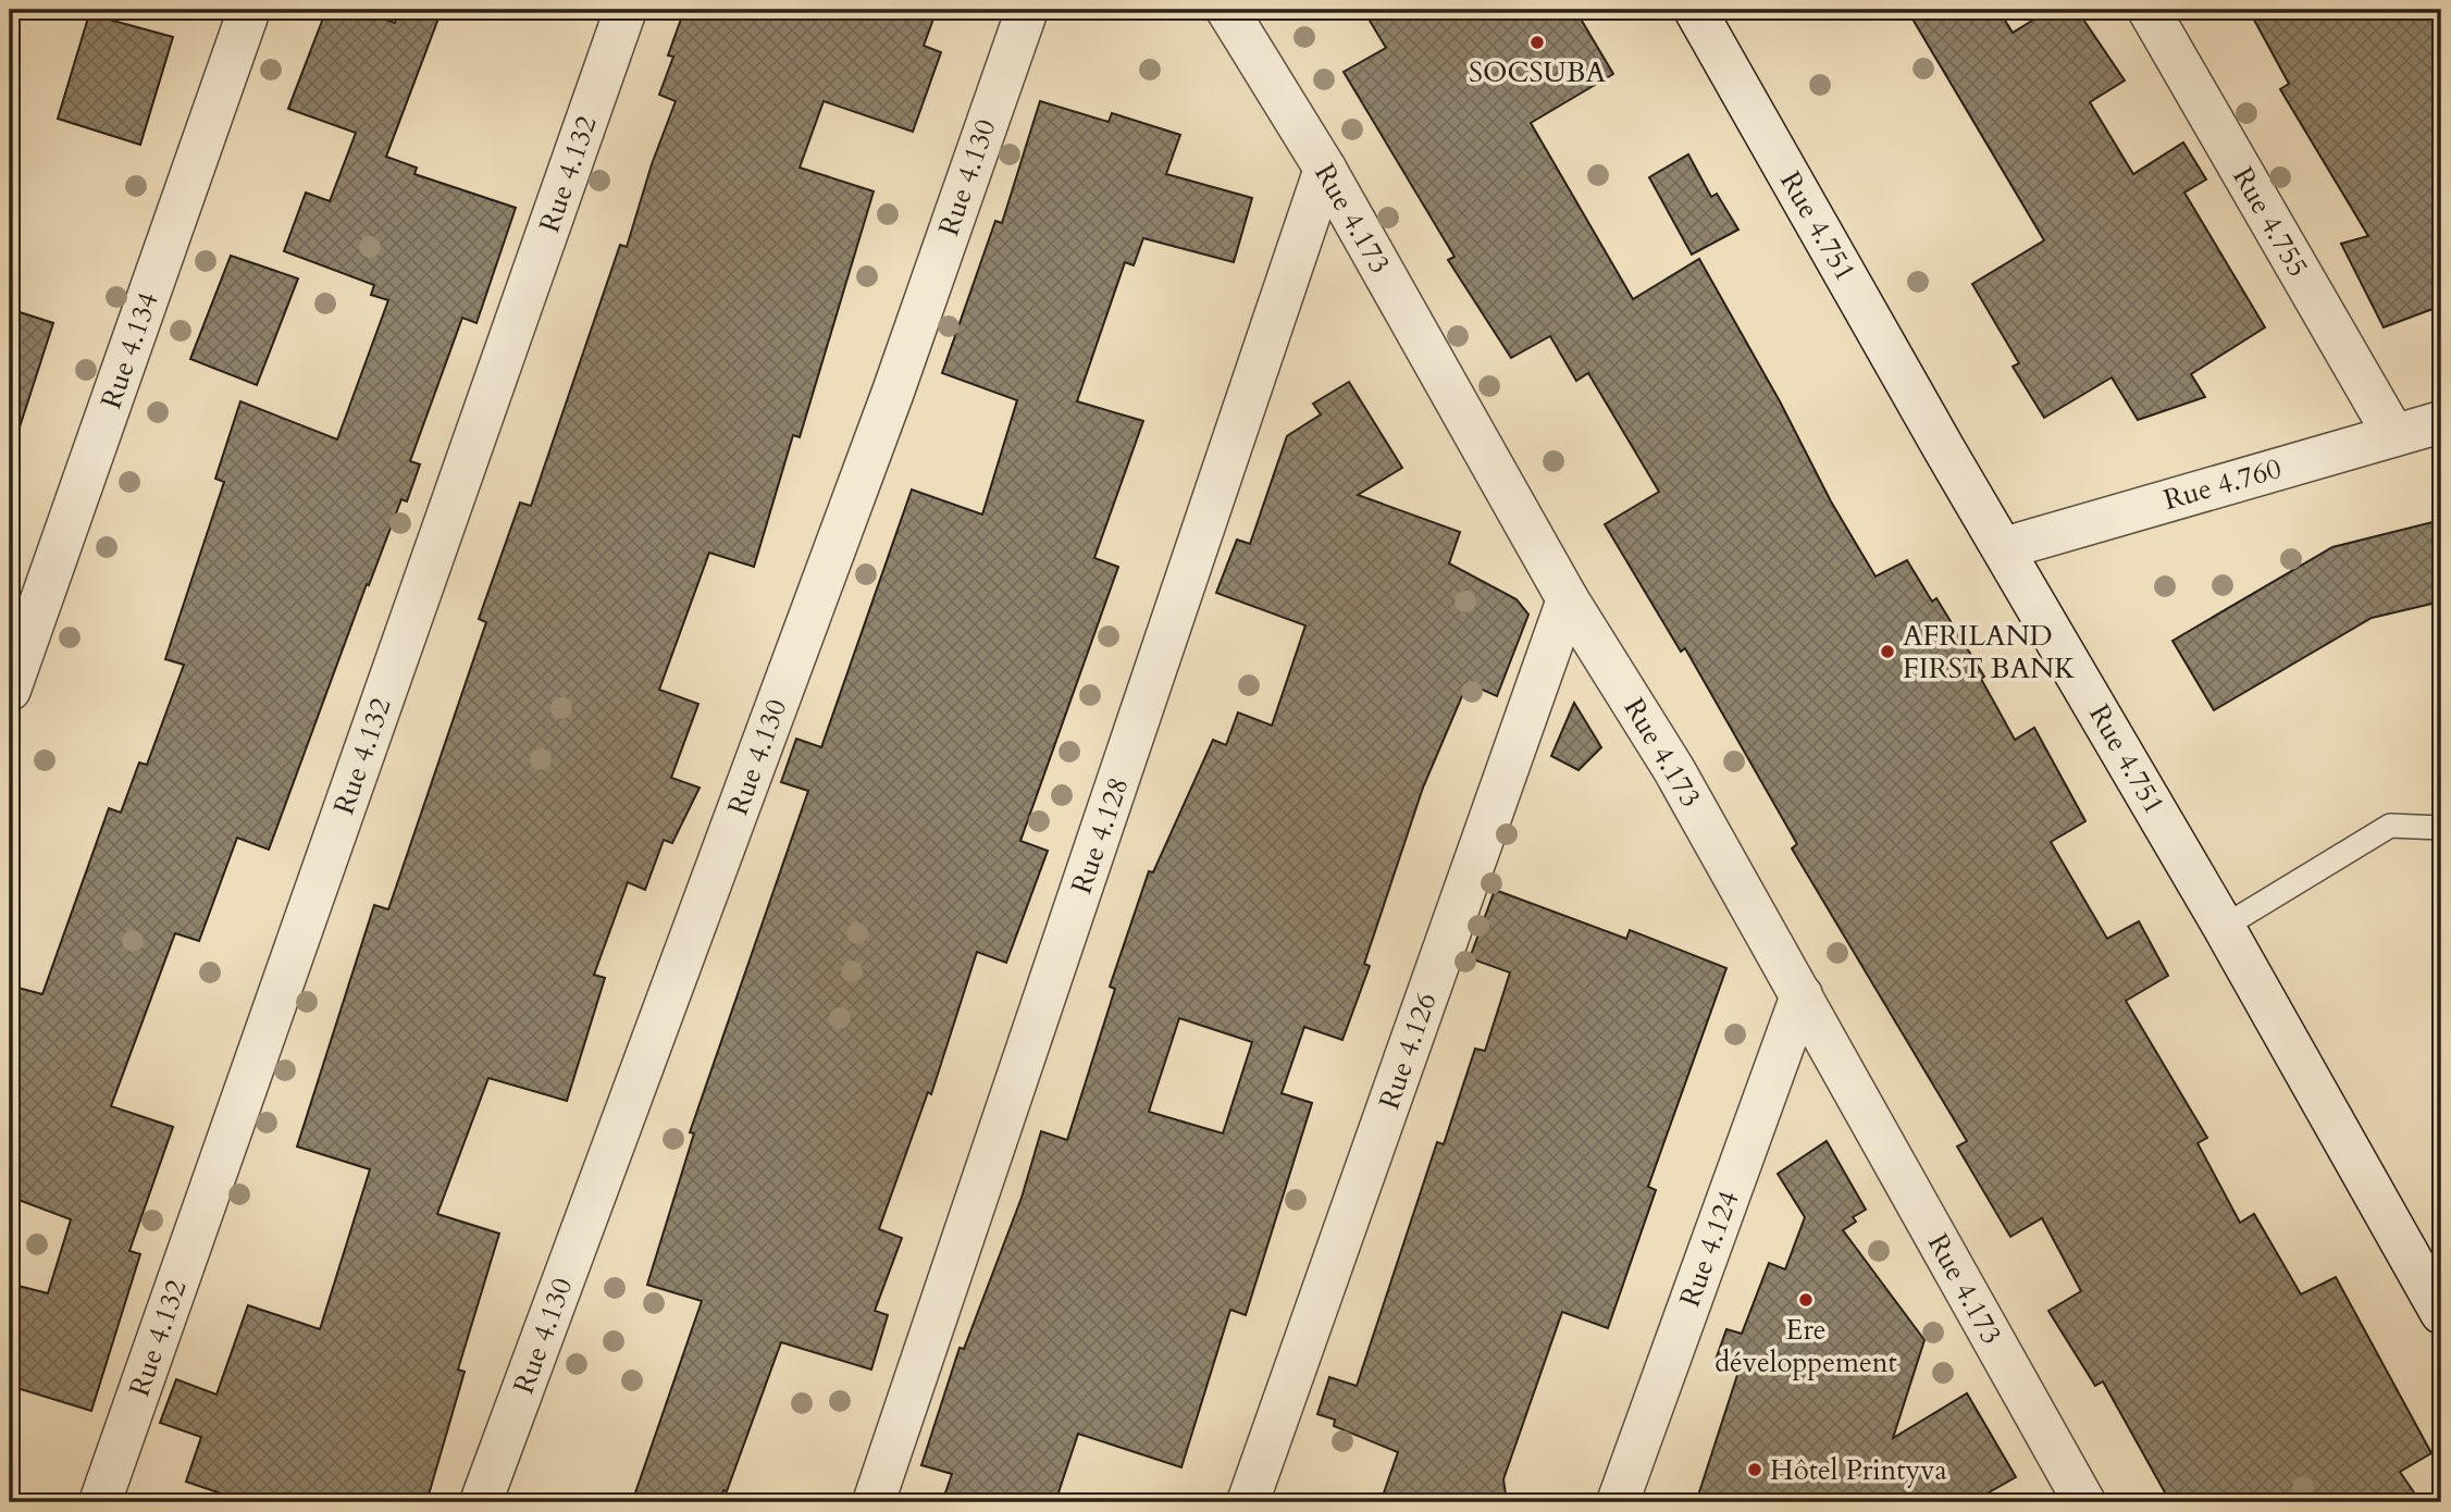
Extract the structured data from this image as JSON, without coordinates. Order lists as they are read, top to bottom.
{
  "streets": {
    "street": [
      "Rue 4.132",
      "Rue 4.130",
      "Rue 4.173",
      "Rue 4.755",
      "Rue 4.751",
      "Rue 4.134",
      "Rue 4.760",
      "Rue 4.128",
      "Rue 4.126",
      "Rue 4.124"
    ]
  },
  "crossings": [
    ["Rue 4.173", "Rue 4.128"],
    ["Rue 4.173", "Rue 4.126"],
    ["Rue 4.173", "Rue 4.124"],
    ["Rue 4.755", "Rue 4.760"],
    ["Rue 4.751", "Rue 4.760"]
  ],
  "places": [
    "SOCSUBA",
    "AFRILAND FIRST BANK",
    "Ere développement",
    "Hôtel Printyva"
  ]
}
